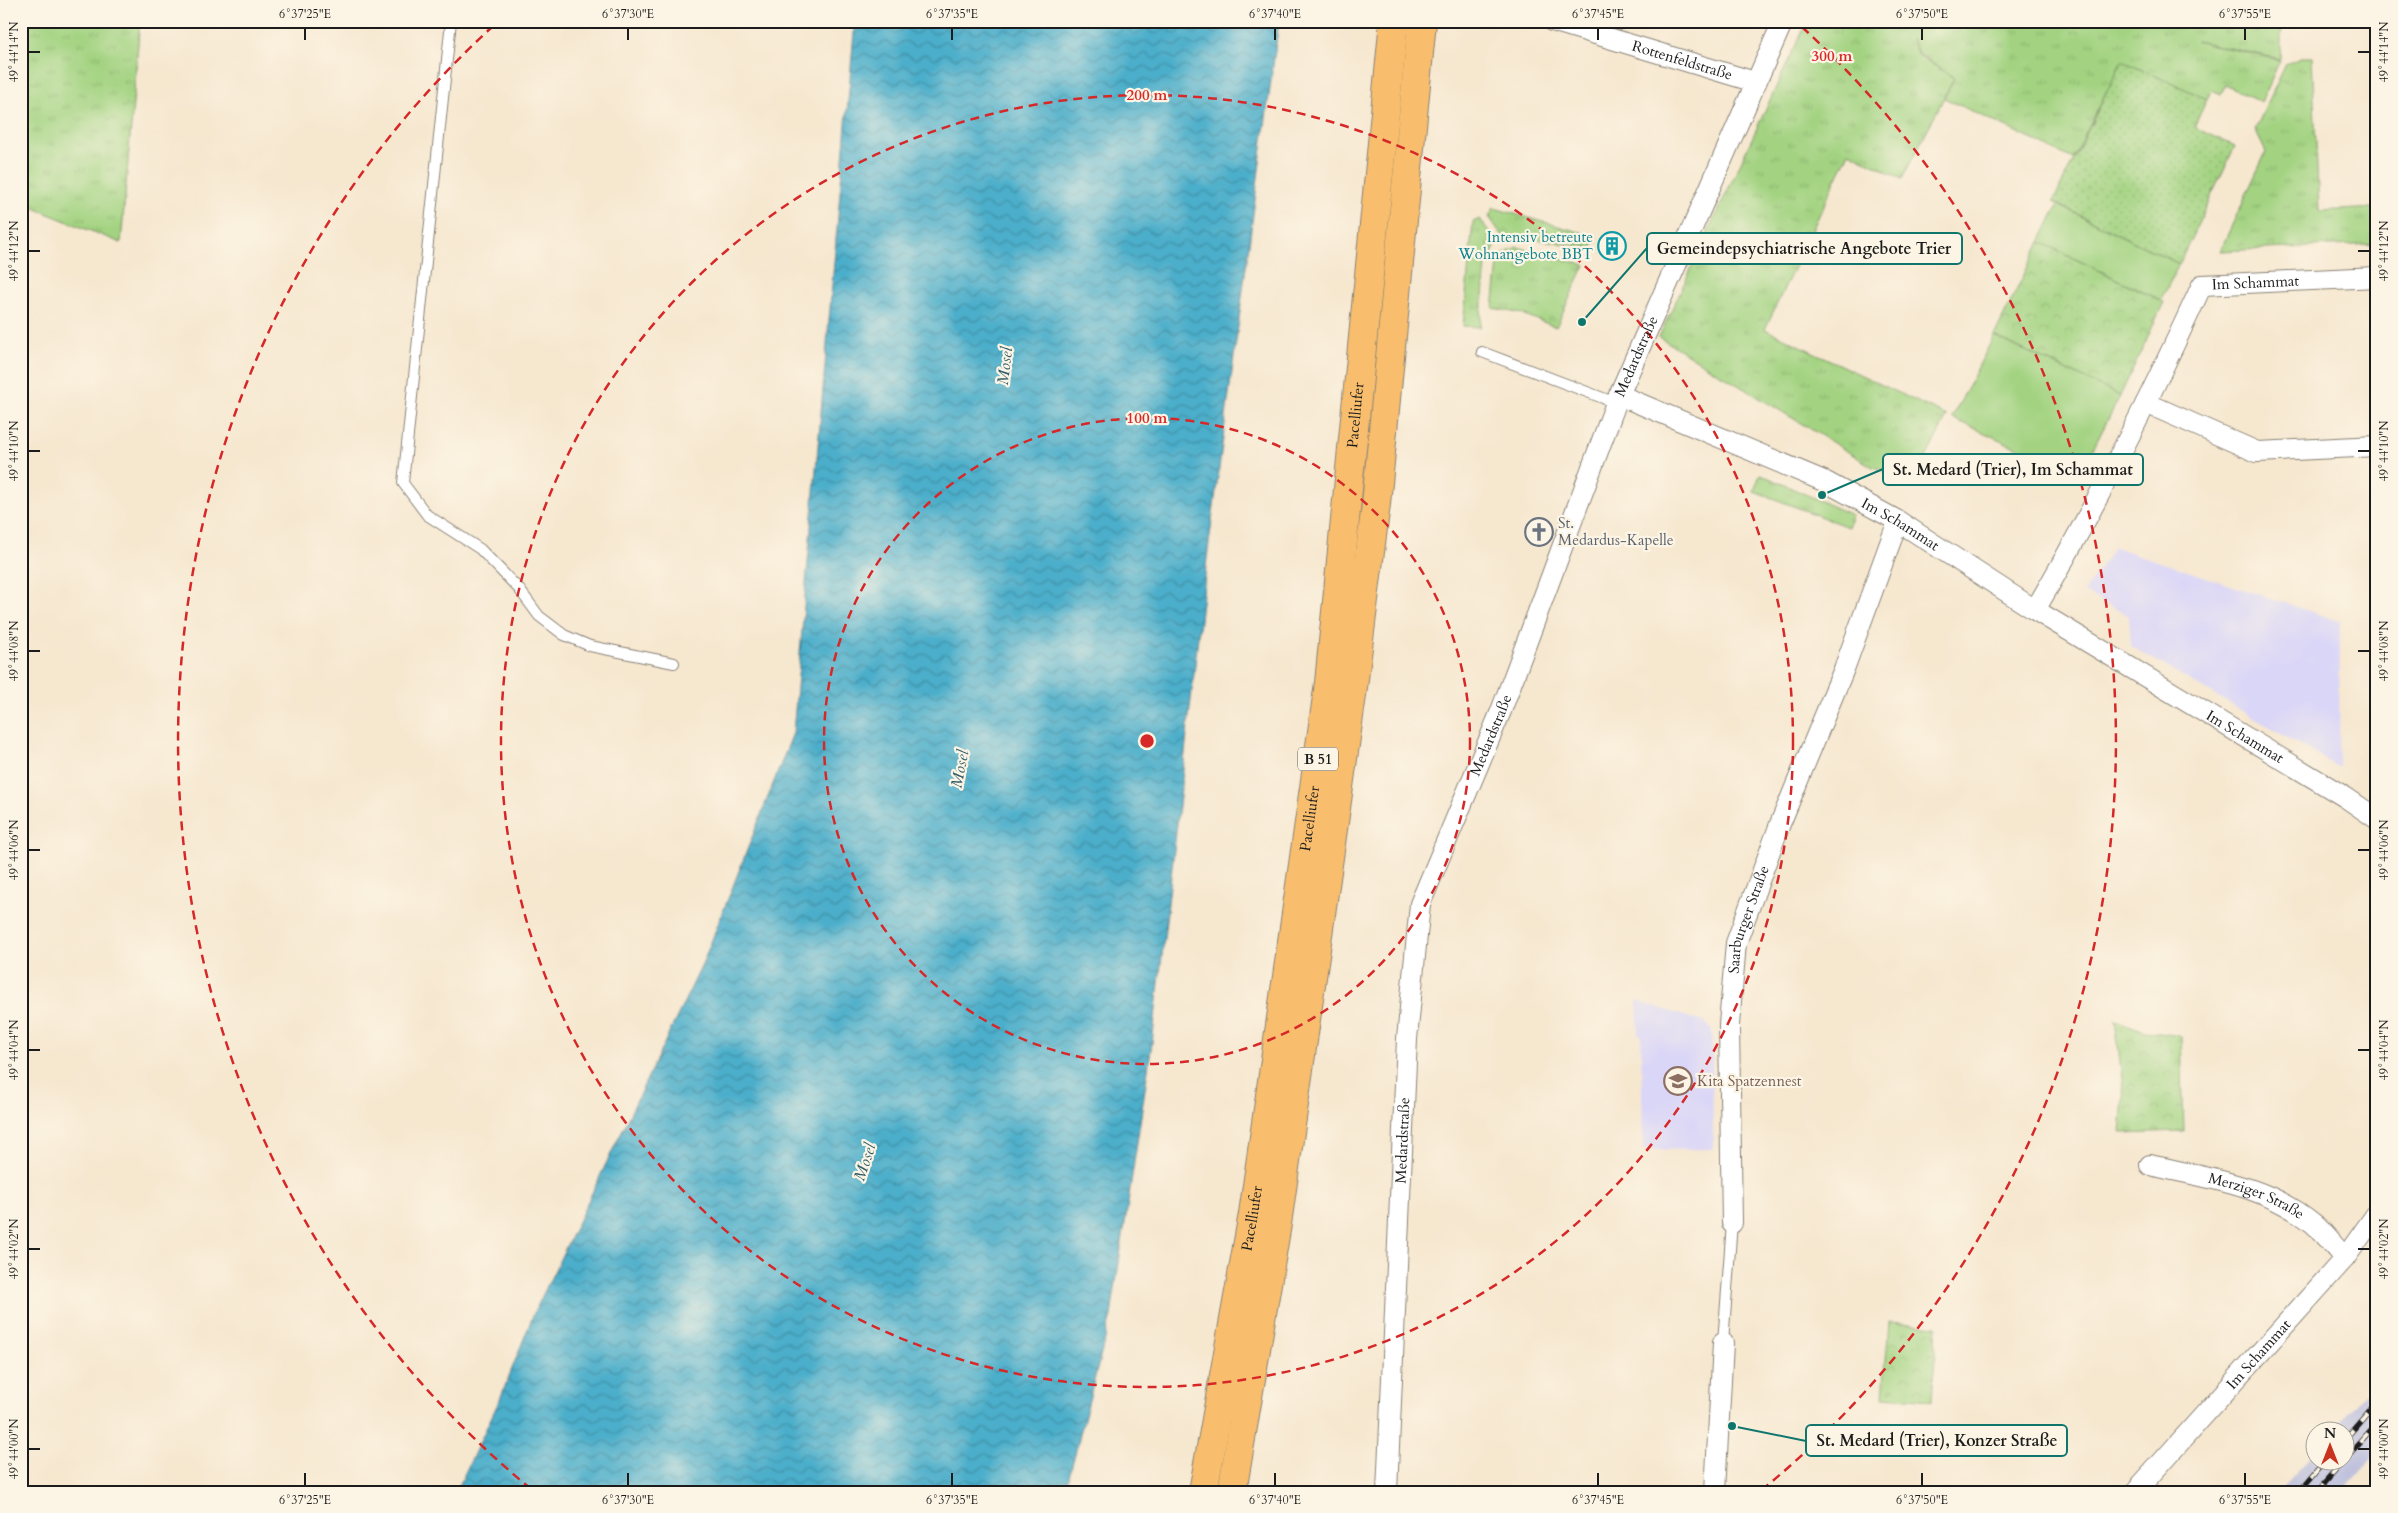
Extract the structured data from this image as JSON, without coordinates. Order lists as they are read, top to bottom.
{
  "streets": {
    "main road": ["Pacelliufer", "B 51"],
    "street": [
      "Rottenfeldstraße",
      "Im Schammat",
      "Medardstraße",
      "Saarburger Straße",
      "Merziger Straße"
    ]
  },
  "crossings": [
    ["Rottenfeldstraße", "Medardstraße"],
    ["Im Schammat", "Medardstraße"],
    ["Im Schammat", "Saarburger Straße"],
    ["Im Schammat", "Merziger Straße"]
  ],
  "water": ["Mosel"],
  "places": {
    "building": ["Intensiv betreute Wohnangebote BBT"],
    "other": ["Gemeindepsychiatrische Angebote Trier", "St. Medard (Trier), Im Schammat", "St. Medard (Trier), Konzer Straße"],
    "church": ["St. Medardus-Kapelle"],
    "school or university": ["Kita Spatzennest"]
  },
  "north": "top",
  "coordinates": [
    "6°37'25\"E",
    "6°37'30\"E",
    "6°37'35\"E",
    "6°37'40\"E",
    "6°37'45\"E",
    "6°37'50\"E",
    "6°37'55\"E",
    "49°44'14\"N",
    "49°44'12\"N",
    "49°44'10\"N",
    "49°44'08\"N",
    "49°44'06\"N",
    "49°44'04\"N",
    "49°44'02\"N",
    "49°44'00\"N"
  ],
  "rings": ["300 m", "200 m", "100 m"]
}
